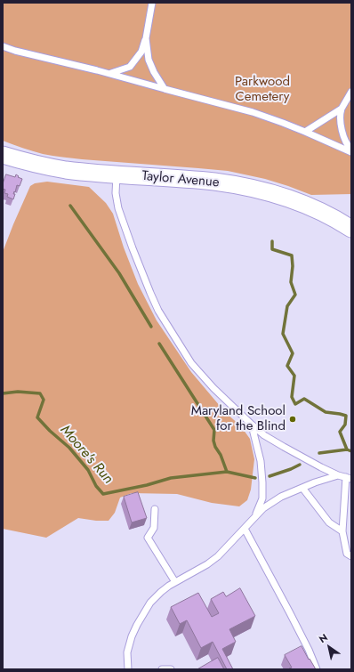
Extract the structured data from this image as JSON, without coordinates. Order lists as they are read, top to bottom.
{
  "streets": {
    "main road": ["Taylor Avenue"]
  },
  "water": ["Moore's Run"],
  "parks": ["Parkwood Cemetery"],
  "places": ["Maryland School for the Blind"],
  "north": "top left"
}
